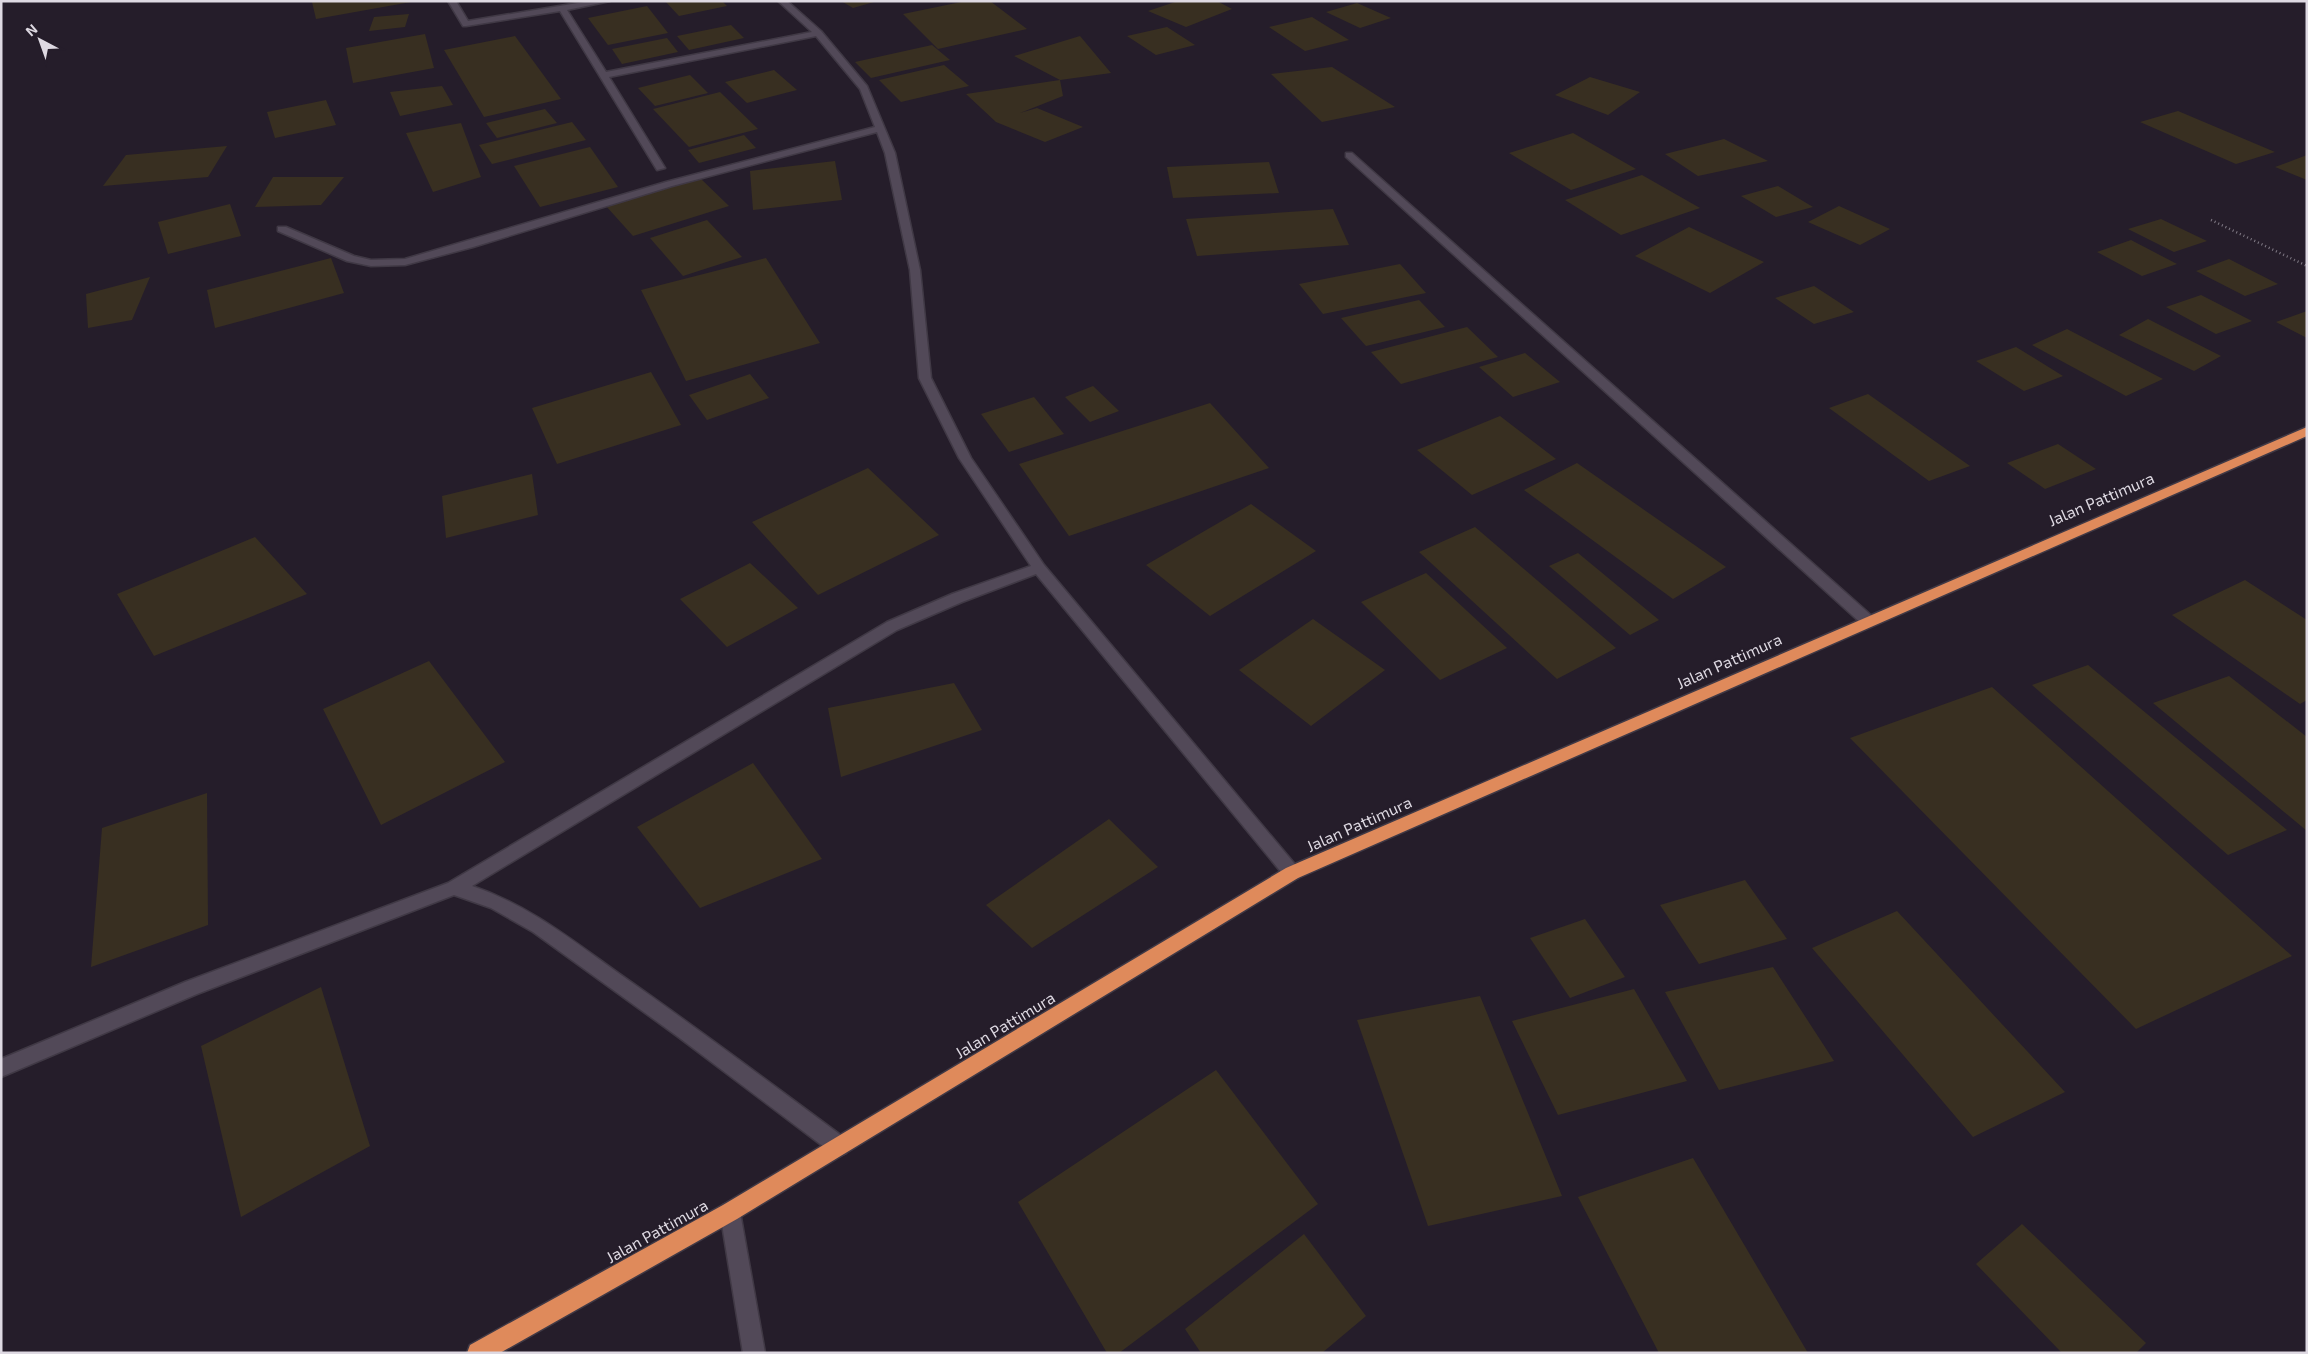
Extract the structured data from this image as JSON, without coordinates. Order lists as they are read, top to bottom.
{
  "streets": {
    "highway": ["Jalan Pattimura"]
  },
  "north": "top left"
}
